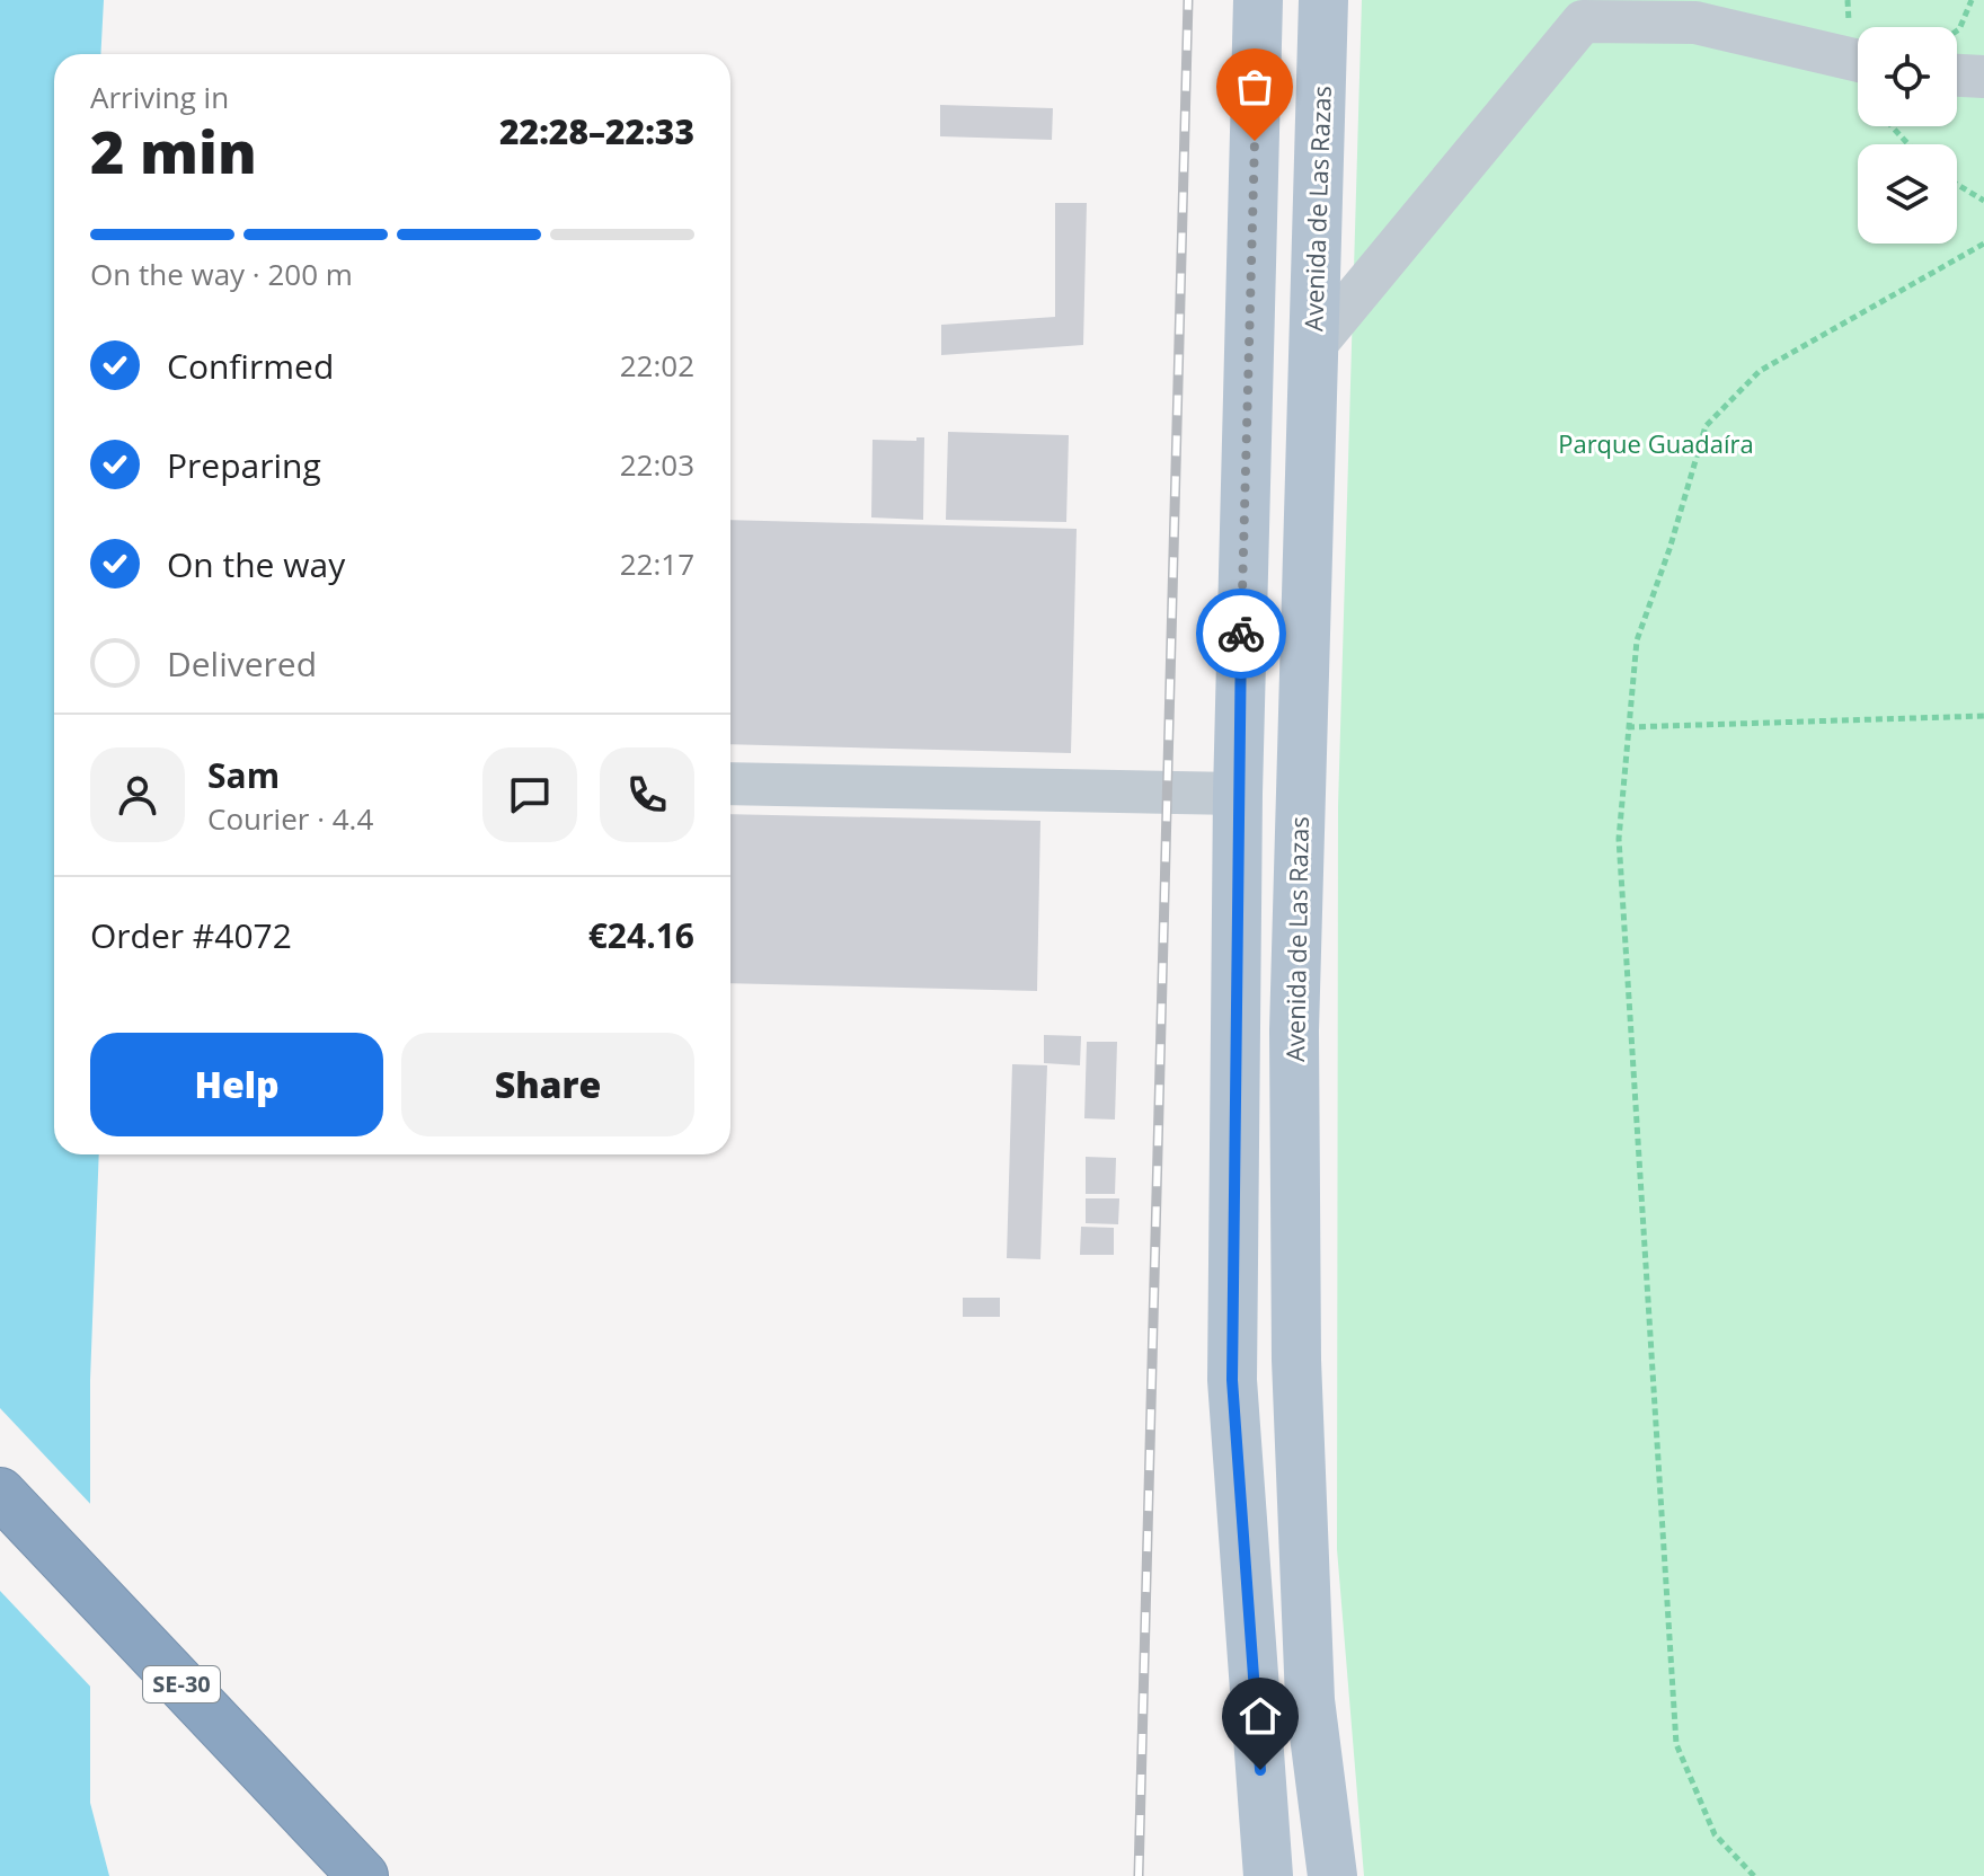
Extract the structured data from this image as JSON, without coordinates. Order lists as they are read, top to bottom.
{
  "streets": {
    "highway": ["SE-30"],
    "main road": ["Avenida de Las Razas"]
  },
  "parks": ["Parque Guadaíra"],
  "page": {
    "heading": ["2 min", "Arriving in", "22:28–22:33"],
    "panel": [
      "Sam",
      "Courier · 4.4",
      "Order #4072",
      "€24.16"
    ],
    "bar": "On the way · 200 m",
    "list": [
      ["Confirmed", "22:02"],
      ["Preparing", "22:03"],
      ["On the way", "22:17"],
      "Delivered"
    ],
    "buttons": ["Help", "Share"]
  }
}
